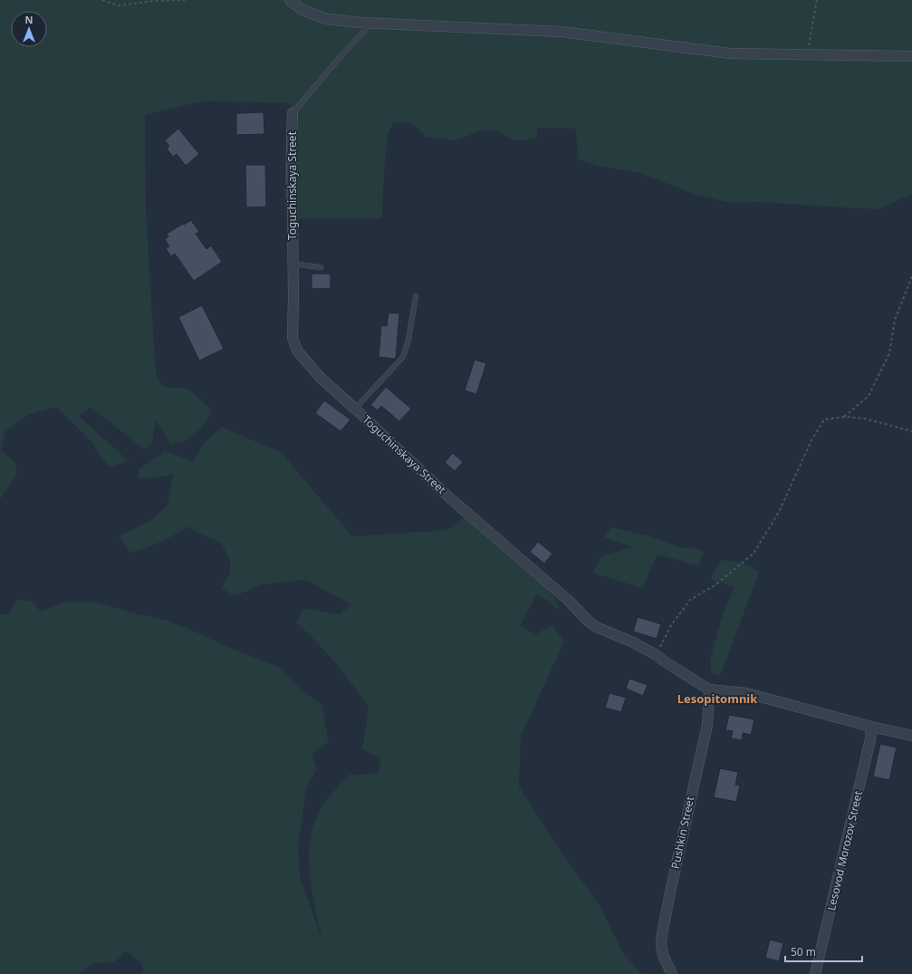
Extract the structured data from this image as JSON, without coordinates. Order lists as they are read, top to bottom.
{
  "streets": {
    "street": ["Toguchinskaya Street", "Pushkin Street", "Lesovod Morozov Street"]
  },
  "crossings": [
    ["Toguchinskaya Street", "Pushkin Street"]
  ],
  "districts": ["Lesopitomnik"],
  "scale_bar": "50 m",
  "north": "top"
}
